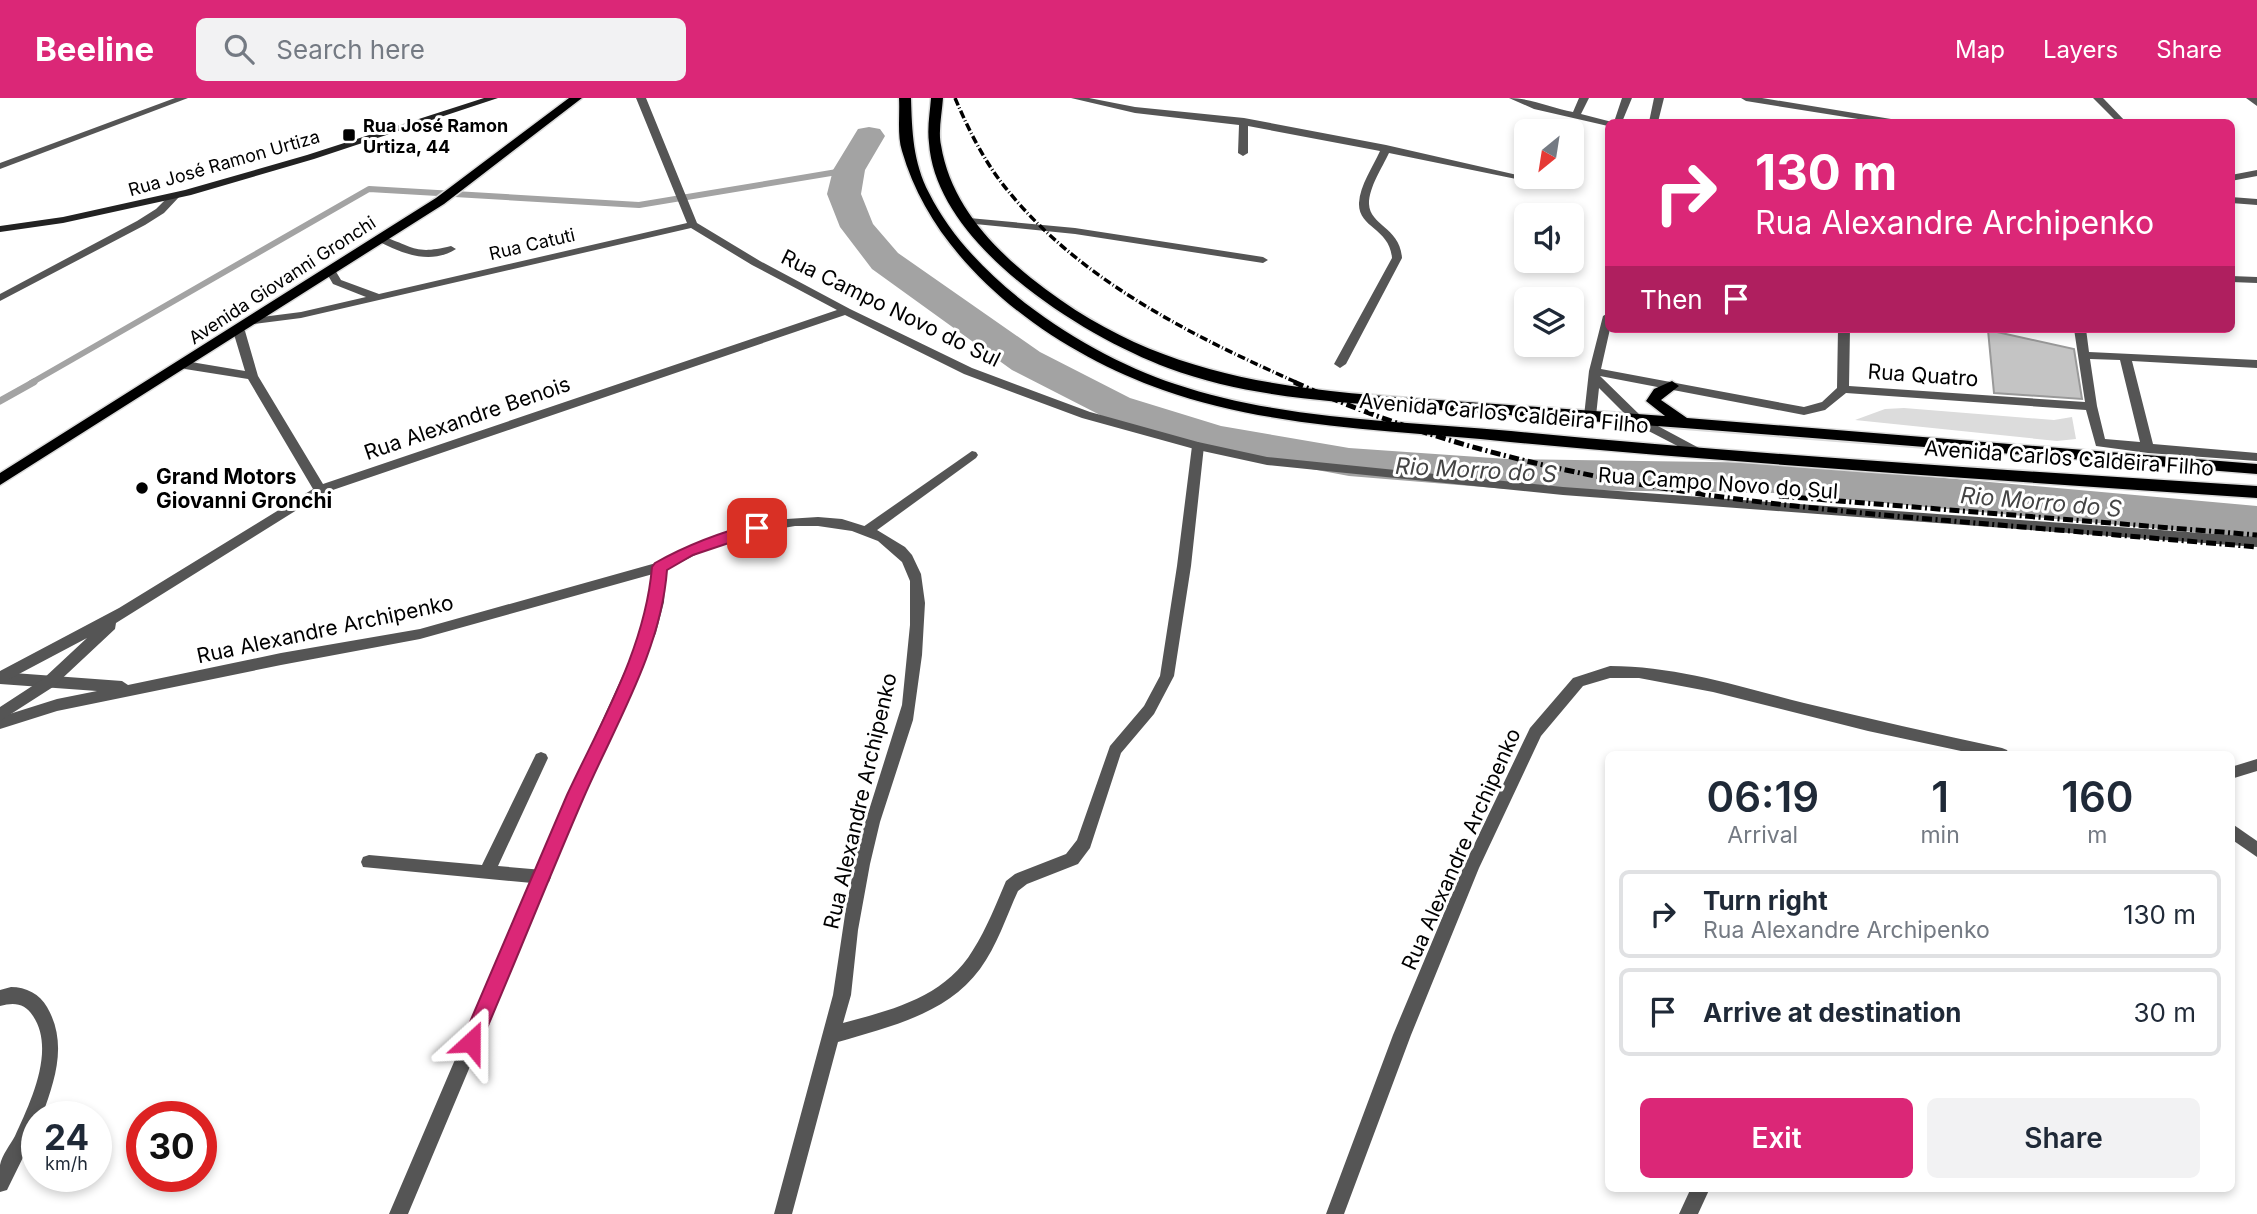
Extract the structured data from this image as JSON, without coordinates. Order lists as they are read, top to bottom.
{
  "streets": {
    "main road": ["Rua José Ramon Urtiza", "Avenida Giovanni Gronchi", "Avenida Carlos Caldeira Filho"],
    "street": [
      "Rua Catuti",
      "Rua Campo Novo do Sul",
      "Rua Quatro",
      "Rua Alexandre Benois",
      "Rua Alexandre Archipenko"
    ]
  },
  "crossings": [
    ["Rua Catuti", "Avenida Giovanni Gronchi"],
    ["Rua Catuti", "Rua Campo Novo do Sul"],
    ["Rua Campo Novo do Sul", "Rua Alexandre Benois"],
    ["Rua Alexandre Benois", "Rua Alexandre Archipenko"]
  ],
  "water": ["Rio Morro do S"],
  "places": {
    "transit": ["Rua José Ramon Urtiza, 44"],
    "other": ["Grand Motors Giovanni Gronchi"]
  },
  "north": "bottom left",
  "page": {
    "header": "Beeline",
    "search": "Search here",
    "nav": ["Map", "Layers", "Share"],
    "turn": ["130 m", "Rua Alexandre Archipenko"],
    "then": "Then",
    "eta": [
      "06:19",
      "Arrival",
      "1",
      "min",
      "160",
      "m"
    ],
    "list": [
      {
        "name": "Turn right",
        "note": "Rua Alexandre Archipenko",
        "value": "130 m"
      },
      {
        "name": "Arrive at destination",
        "value": "30 m"
      }
    ],
    "buttons": ["Exit", "Share"],
    "speed": "24 km/h",
    "limit": "30"
  }
}
